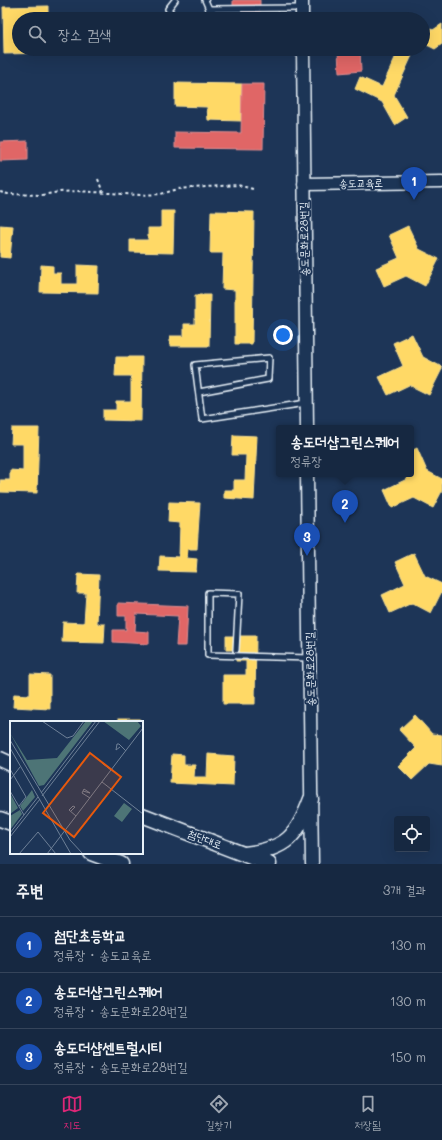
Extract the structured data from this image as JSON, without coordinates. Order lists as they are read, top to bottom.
{
  "streets": {
    "main road": ["첨단대로"],
    "street": ["송도교육로", "송도문화로28번길"]
  },
  "crossings": [
    ["송도교육로", "송도문화로28번길"]
  ],
  "page": {
    "search": "장소 검색",
    "pins": ["1", "2", "3"],
    "popup": ["송도더샵그린스퀘어", "정류장"],
    "heading": ["주변", "3개 결과"],
    "list": [
      {
        "mark": "1",
        "name": "첨단초등학교",
        "note": "정류장 · 송도교육로",
        "value": "130 m"
      },
      {
        "mark": "2",
        "name": "송도더샵그린스퀘어",
        "note": "정류장 · 송도문화로28번길",
        "value": "130 m"
      },
      {
        "mark": "3",
        "name": "송도더샵센트럴시티",
        "note": "정류장 · 송도문화로28번길",
        "value": "150 m"
      }
    ],
    "nav": ["지도", "길찾기", "저장됨"]
  }
}
